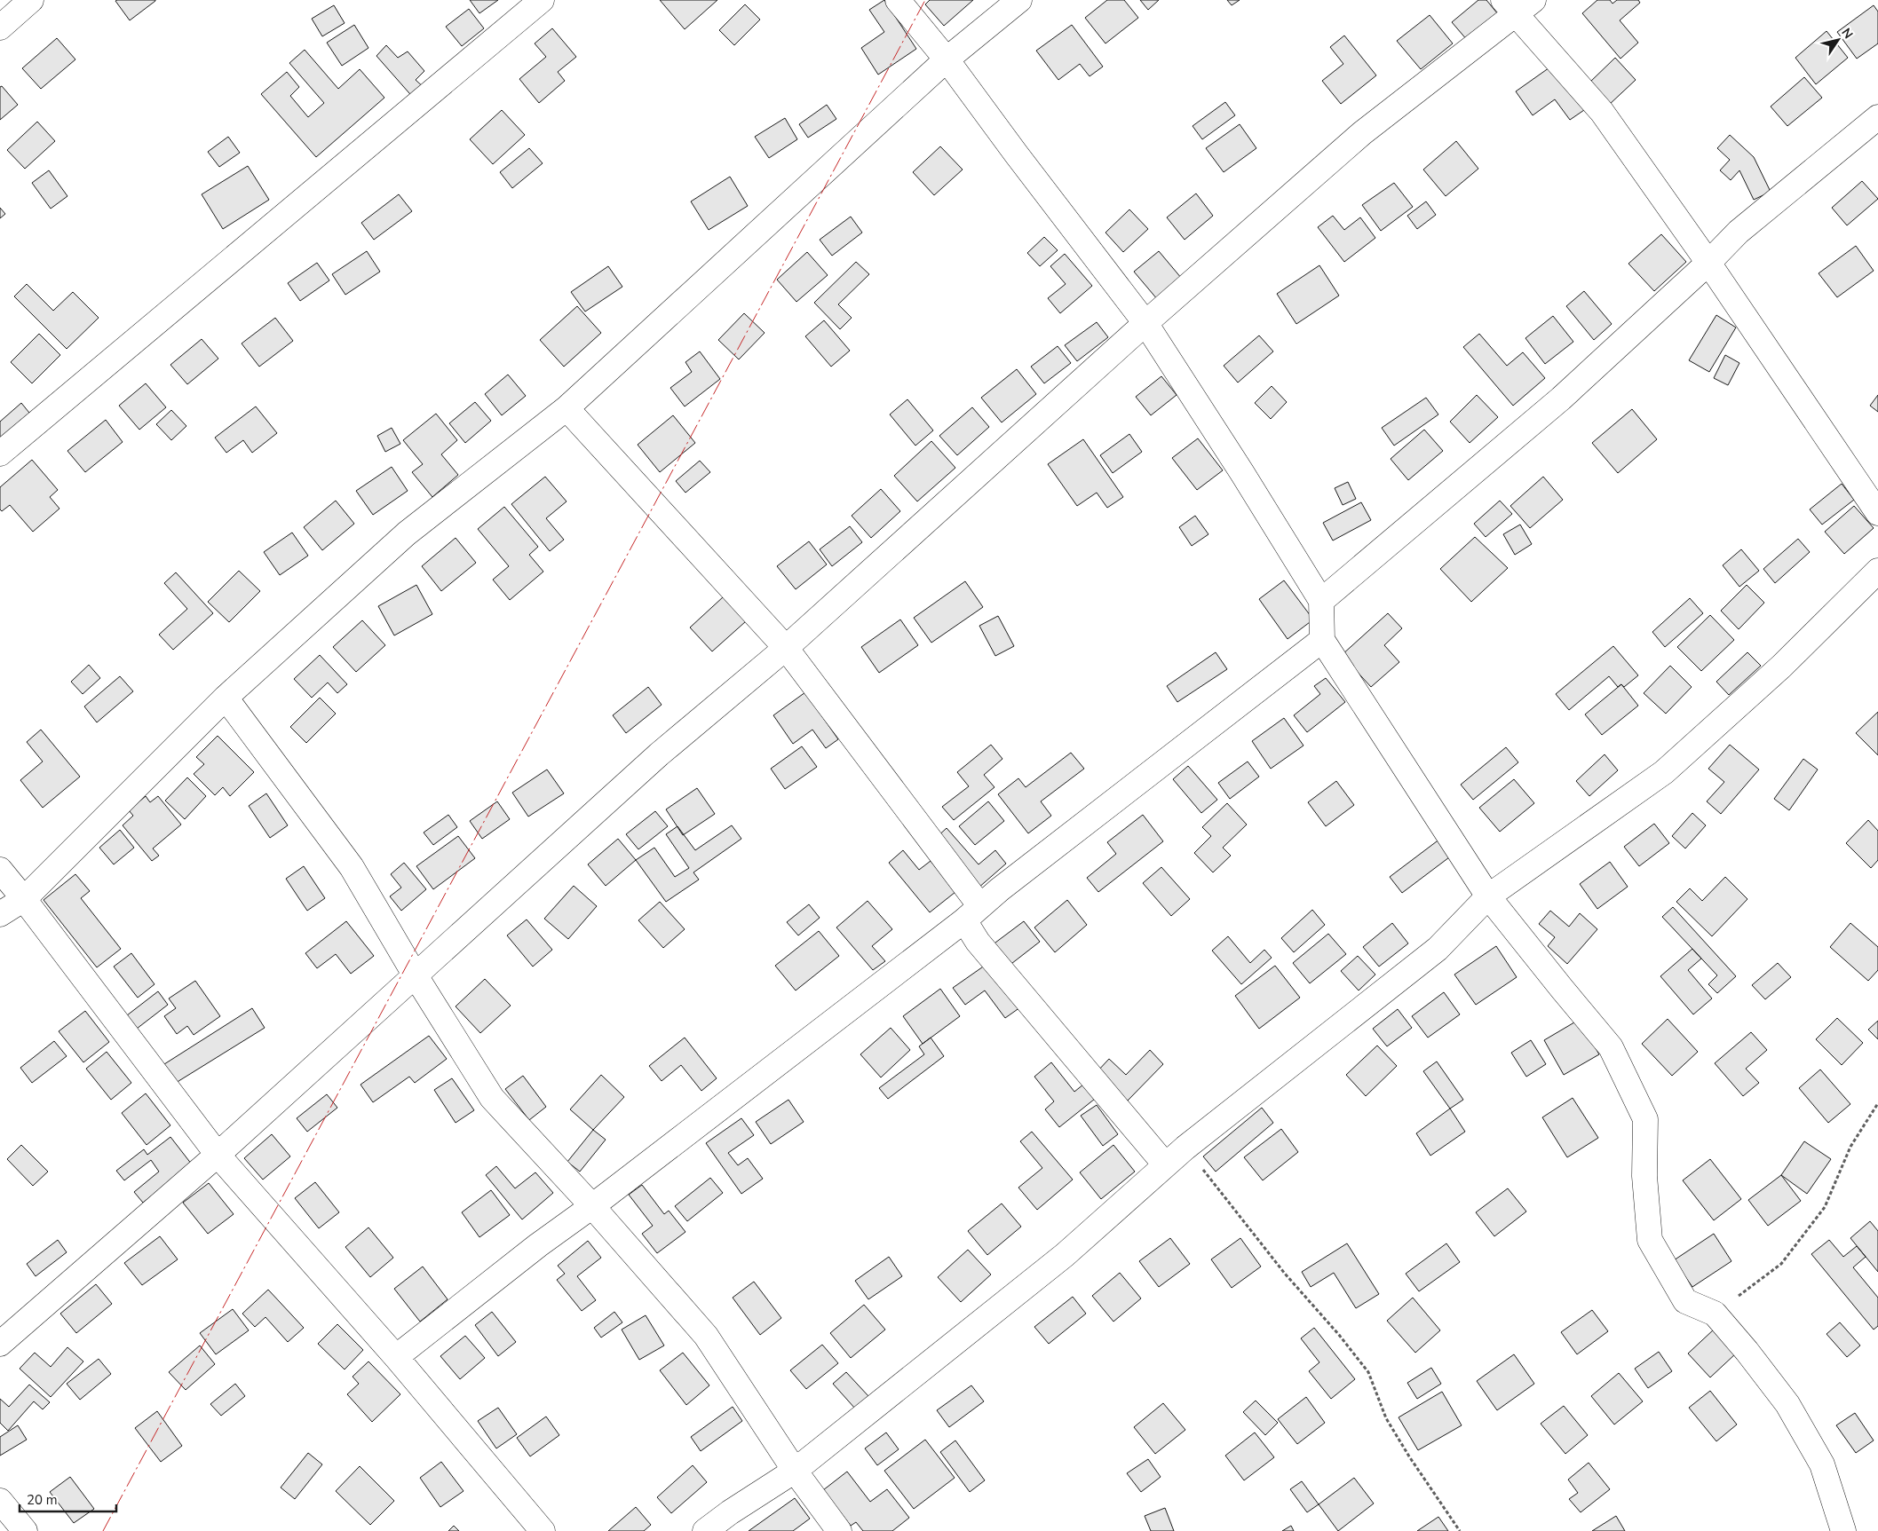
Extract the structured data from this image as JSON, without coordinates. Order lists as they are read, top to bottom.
{
  "scale_bar": "20 m",
  "north": "top right"
}
